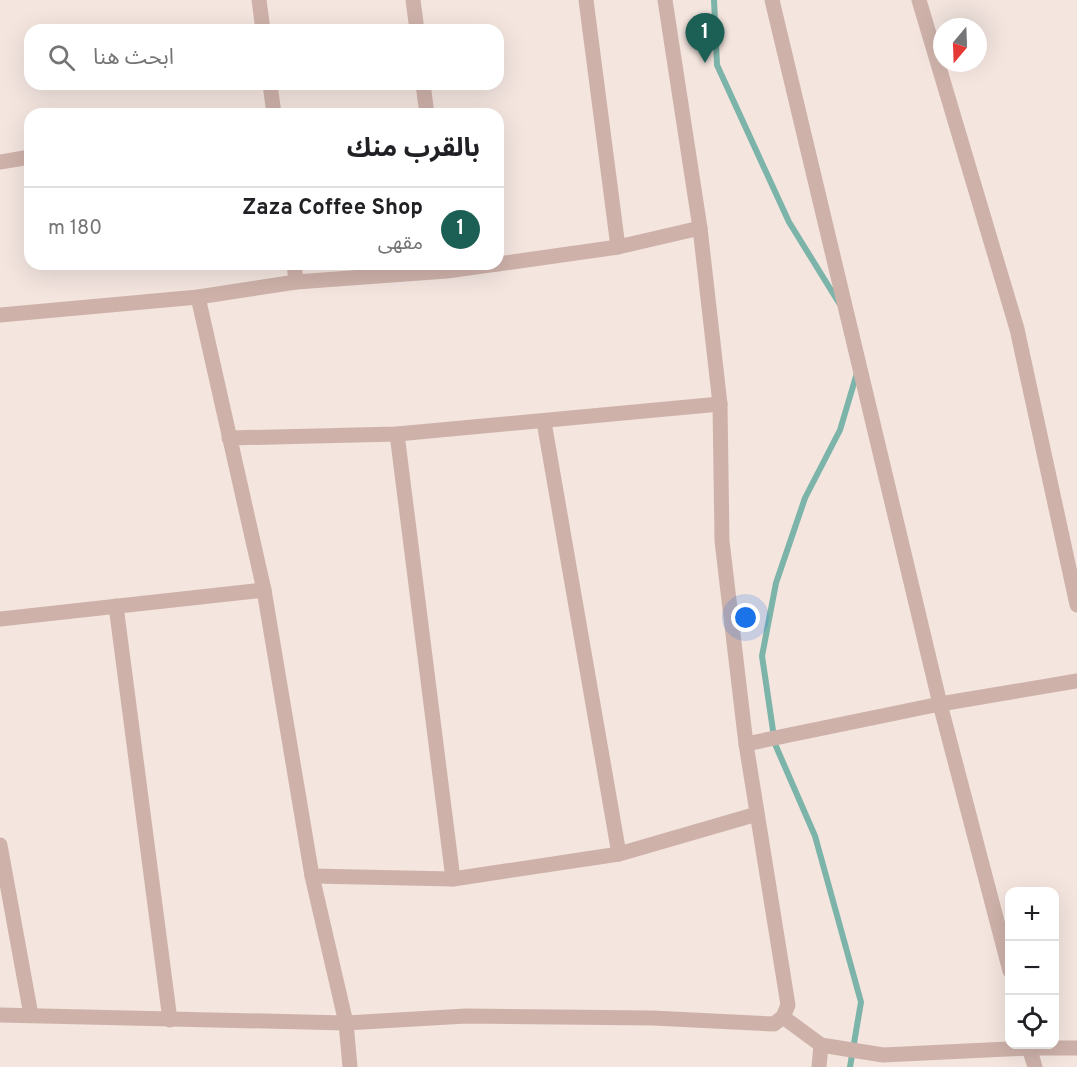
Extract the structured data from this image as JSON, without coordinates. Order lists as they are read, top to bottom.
{
  "north": "bottom",
  "page": {
    "pins": "1",
    "search": "ابحث هنا",
    "heading": "بالقرب منك",
    "list": [
      {
        "mark": "1",
        "name": "Zaza Coffee Shop",
        "note": "مقهى",
        "value": "180 m"
      }
    ],
    "map_buttons": ["+", "−"]
  }
}
